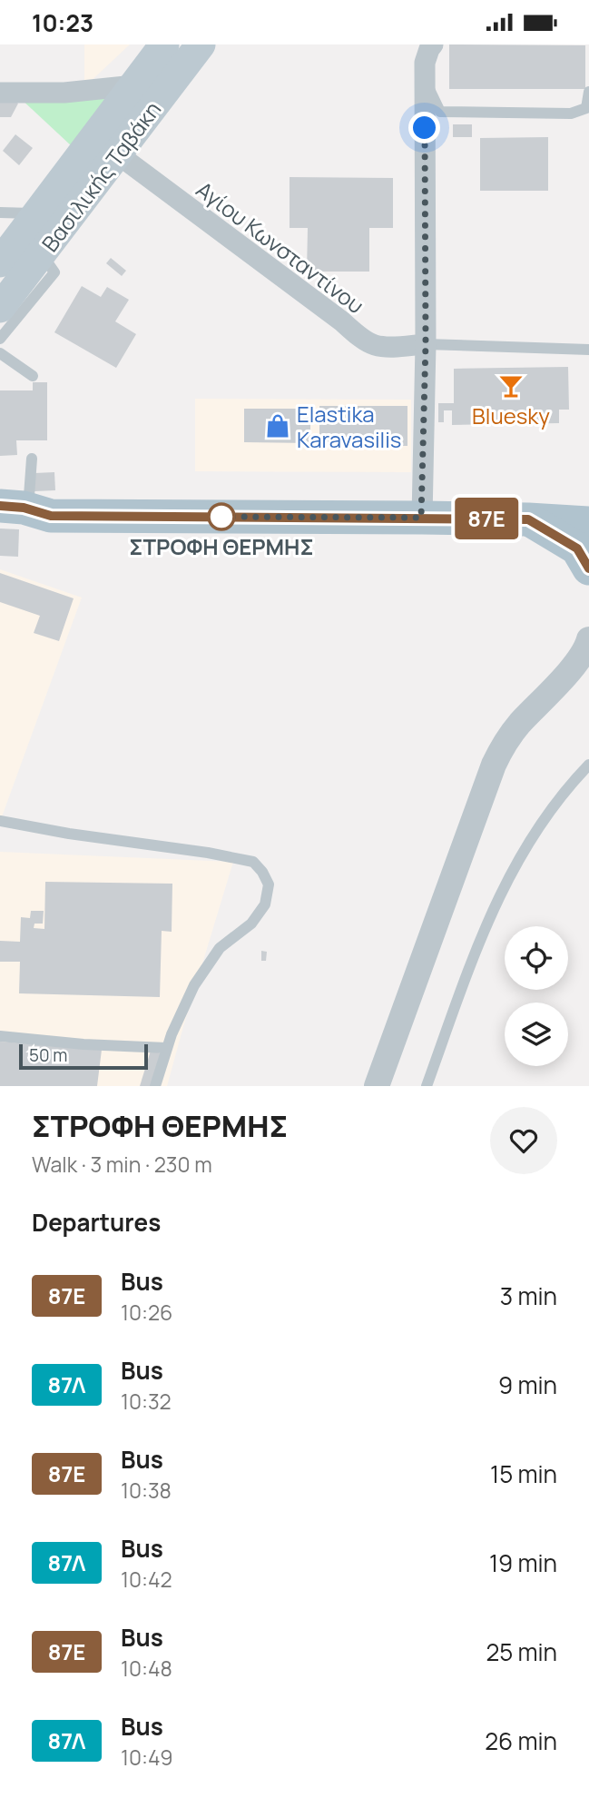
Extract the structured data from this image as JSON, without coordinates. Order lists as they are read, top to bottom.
{
  "streets": {
    "main road": ["Βασιλικής Ταβάκη"],
    "street": ["Αγίου Κωνσταντίνου"]
  },
  "crossings": [
    ["Βασιλικής Ταβάκη", "Αγίου Κωνσταντίνου"]
  ],
  "places": {
    "bar": ["Bluesky"],
    "shop": ["Elastika Karavasilis"],
    "other": ["ΣΤΡΟΦΗ ΘΕΡΜΗΣ"]
  },
  "lines": ["bus line 87Ε"],
  "scale_bar": "50 m",
  "page": {
    "status": "10:23",
    "on_map": "87Ε",
    "scale": "50 m",
    "heading": [
      ["ΣΤΡΟΦΗ ΘΕΡΜΗΣ", "Walk · 3 min · 230 m"],
      "Departures"
    ],
    "list": [
      {
        "mark": "87Ε",
        "name": "Bus",
        "note": "10:26",
        "value": "3 min"
      },
      {
        "mark": "87Λ",
        "name": "Bus",
        "note": "10:32",
        "value": "9 min"
      },
      {
        "mark": "87Ε",
        "name": "Bus",
        "note": "10:38",
        "value": "15 min"
      },
      {
        "mark": "87Λ",
        "name": "Bus",
        "note": "10:42",
        "value": "19 min"
      },
      {
        "mark": "87Ε",
        "name": "Bus",
        "note": "10:48",
        "value": "25 min"
      },
      {
        "mark": "87Λ",
        "name": "Bus",
        "note": "10:49",
        "value": "26 min"
      }
    ]
  }
}
